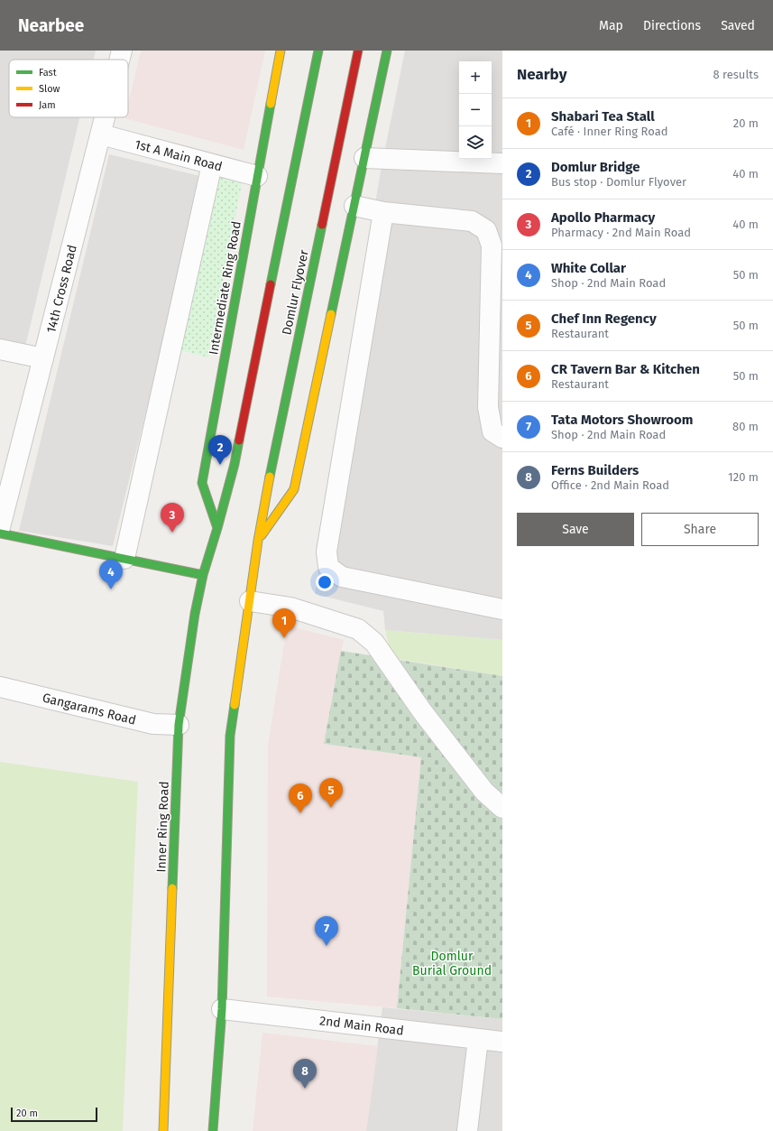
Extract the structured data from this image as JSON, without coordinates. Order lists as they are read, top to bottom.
{
  "streets": {
    "main road": ["Intermediate Ring Road", "Domlur Flyover", "Inner Ring Road"],
    "street": [
      "1st A Main Road",
      "14th Cross Road",
      "Gangarams Road",
      "2nd Main Road"
    ]
  },
  "crossings": [
    ["1st A Main Road", "Intermediate Ring Road"],
    ["1st A Main Road", "14th Cross Road"],
    ["Intermediate Ring Road", "Domlur Flyover"],
    ["Intermediate Ring Road", "Inner Ring Road"],
    ["Domlur Flyover", "Inner Ring Road"],
    ["Gangarams Road", "Inner Ring Road"]
  ],
  "parks": ["Domlur Burial Ground"],
  "legend": ["Fast", "Slow", "Jam"],
  "scale_bar": "20 m",
  "page": {
    "header": "Nearbee",
    "nav": ["Map", "Directions", "Saved"],
    "heading": ["Nearby", "8 results"],
    "map_buttons": ["+", "−"],
    "list": [
      {
        "mark": "1",
        "name": "Shabari Tea Stall",
        "note": "Café · Inner Ring Road",
        "value": "20 m"
      },
      {
        "mark": "2",
        "name": "Domlur Bridge",
        "note": "Bus stop · Domlur Flyover",
        "value": "40 m"
      },
      {
        "mark": "3",
        "name": "Apollo Pharmacy",
        "note": "Pharmacy · 2nd Main Road",
        "value": "40 m"
      },
      {
        "mark": "4",
        "name": "White Collar",
        "note": "Shop · 2nd Main Road",
        "value": "50 m"
      },
      {
        "mark": "5",
        "name": "Chef Inn Regency",
        "note": "Restaurant",
        "value": "50 m"
      },
      {
        "mark": "6",
        "name": "CR Tavern Bar & Kitchen",
        "note": "Restaurant",
        "value": "50 m"
      },
      {
        "mark": "7",
        "name": "Tata Motors Showroom",
        "note": "Shop · 2nd Main Road",
        "value": "80 m"
      },
      {
        "mark": "8",
        "name": "Ferns Builders",
        "note": "Office · 2nd Main Road",
        "value": "120 m"
      }
    ],
    "pins": [
      "2",
      "3",
      "4",
      "1",
      "5",
      "6",
      "7",
      "8"
    ],
    "buttons": ["Save", "Share"],
    "scale": "20 m"
  }
}
